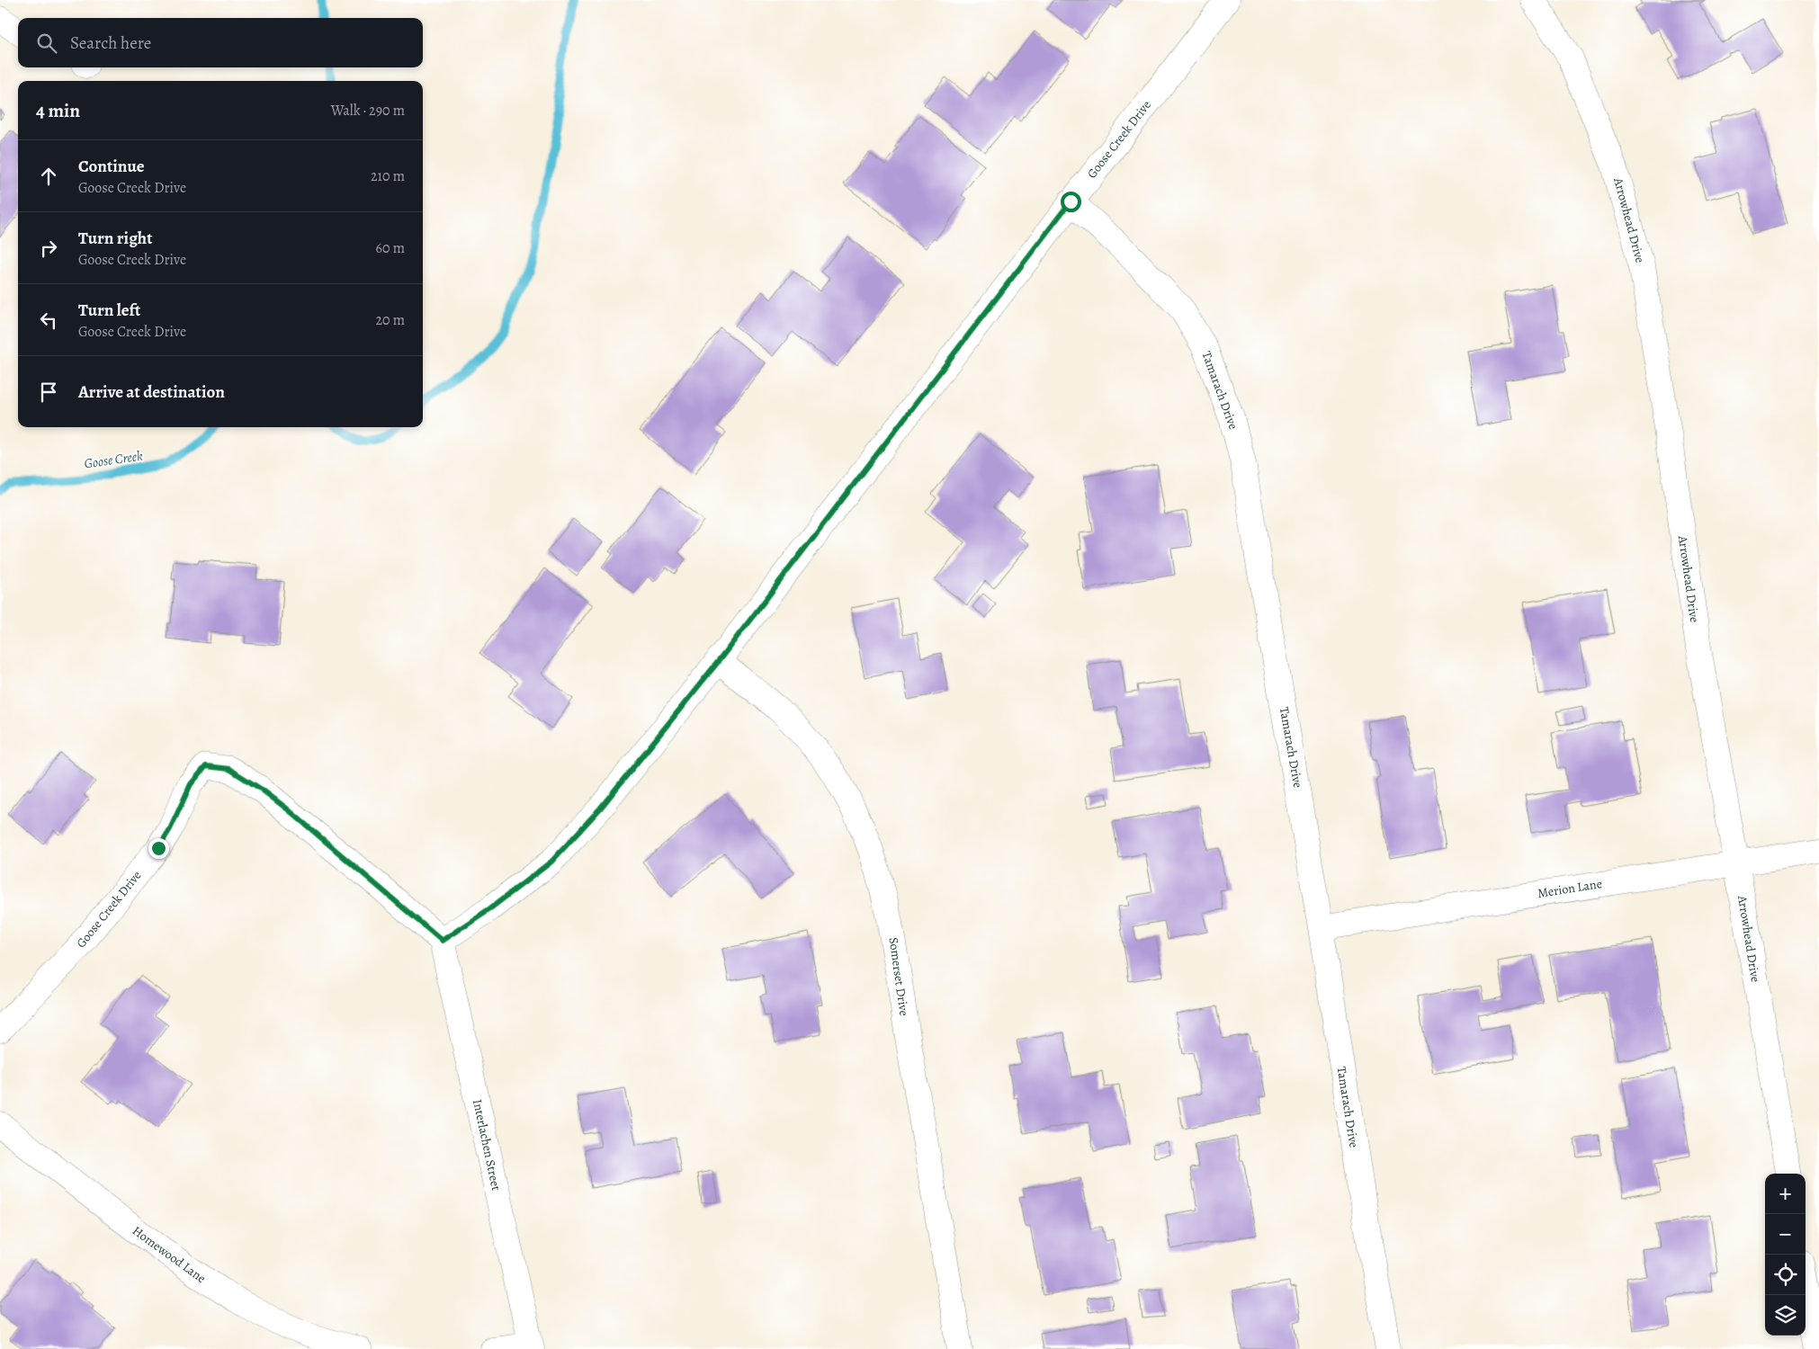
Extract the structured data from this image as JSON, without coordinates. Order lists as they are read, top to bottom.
{
  "streets": {
    "street": [
      "Goose Creek Drive",
      "Arrowhead Drive",
      "Tamarach Drive",
      "Merion Lane",
      "Somerset Drive",
      "Interlachen Street",
      "Homewood Lane"
    ]
  },
  "crossings": [
    ["Goose Creek Drive", "Tamarach Drive"],
    ["Goose Creek Drive", "Somerset Drive"],
    ["Goose Creek Drive", "Interlachen Street"],
    ["Arrowhead Drive", "Merion Lane"],
    ["Tamarach Drive", "Merion Lane"]
  ],
  "water": ["Goose Creek"],
  "page": {
    "search": "Search here",
    "heading": ["4 min", "Walk · 290 m"],
    "list": [
      ["Continue", "Goose Creek Drive", "210 m"],
      ["Turn right", "Goose Creek Drive", "60 m"],
      ["Turn left", "Goose Creek Drive", "20 m"],
      "Arrive at destination"
    ],
    "map_buttons": ["+", "−"]
  }
}
